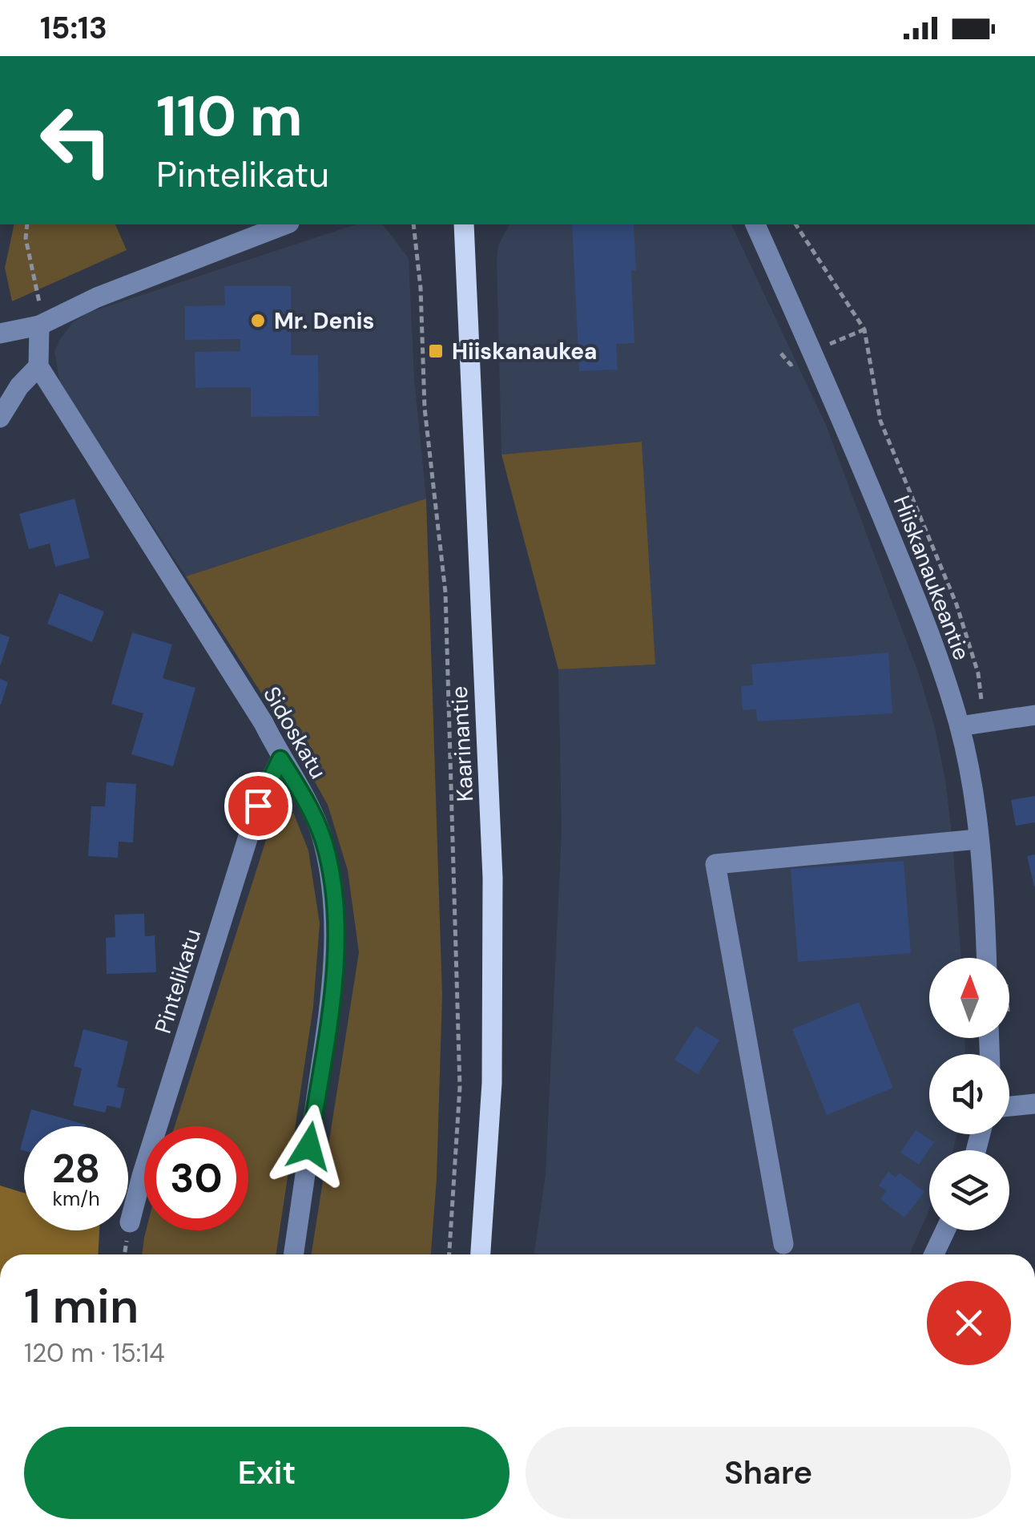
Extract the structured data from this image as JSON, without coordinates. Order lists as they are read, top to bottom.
{
  "streets": {
    "main road": ["Kaarinantie"],
    "street": ["Hiiskanaukeantie", "Sidoskatu", "Pintelikatu"]
  },
  "crossings": [
    ["Sidoskatu", "Pintelikatu"]
  ],
  "places": {
    "other": ["Mr. Denis"],
    "transit": ["Hiiskanaukea"]
  },
  "north": "top",
  "page": {
    "status": "15:13",
    "turn": ["110 m", "Pintelikatu"],
    "speed": "28 km/h",
    "limit": "30",
    "heading": ["1 min", "120 m · 15:14"],
    "buttons": ["Exit", "Share"]
  }
}
